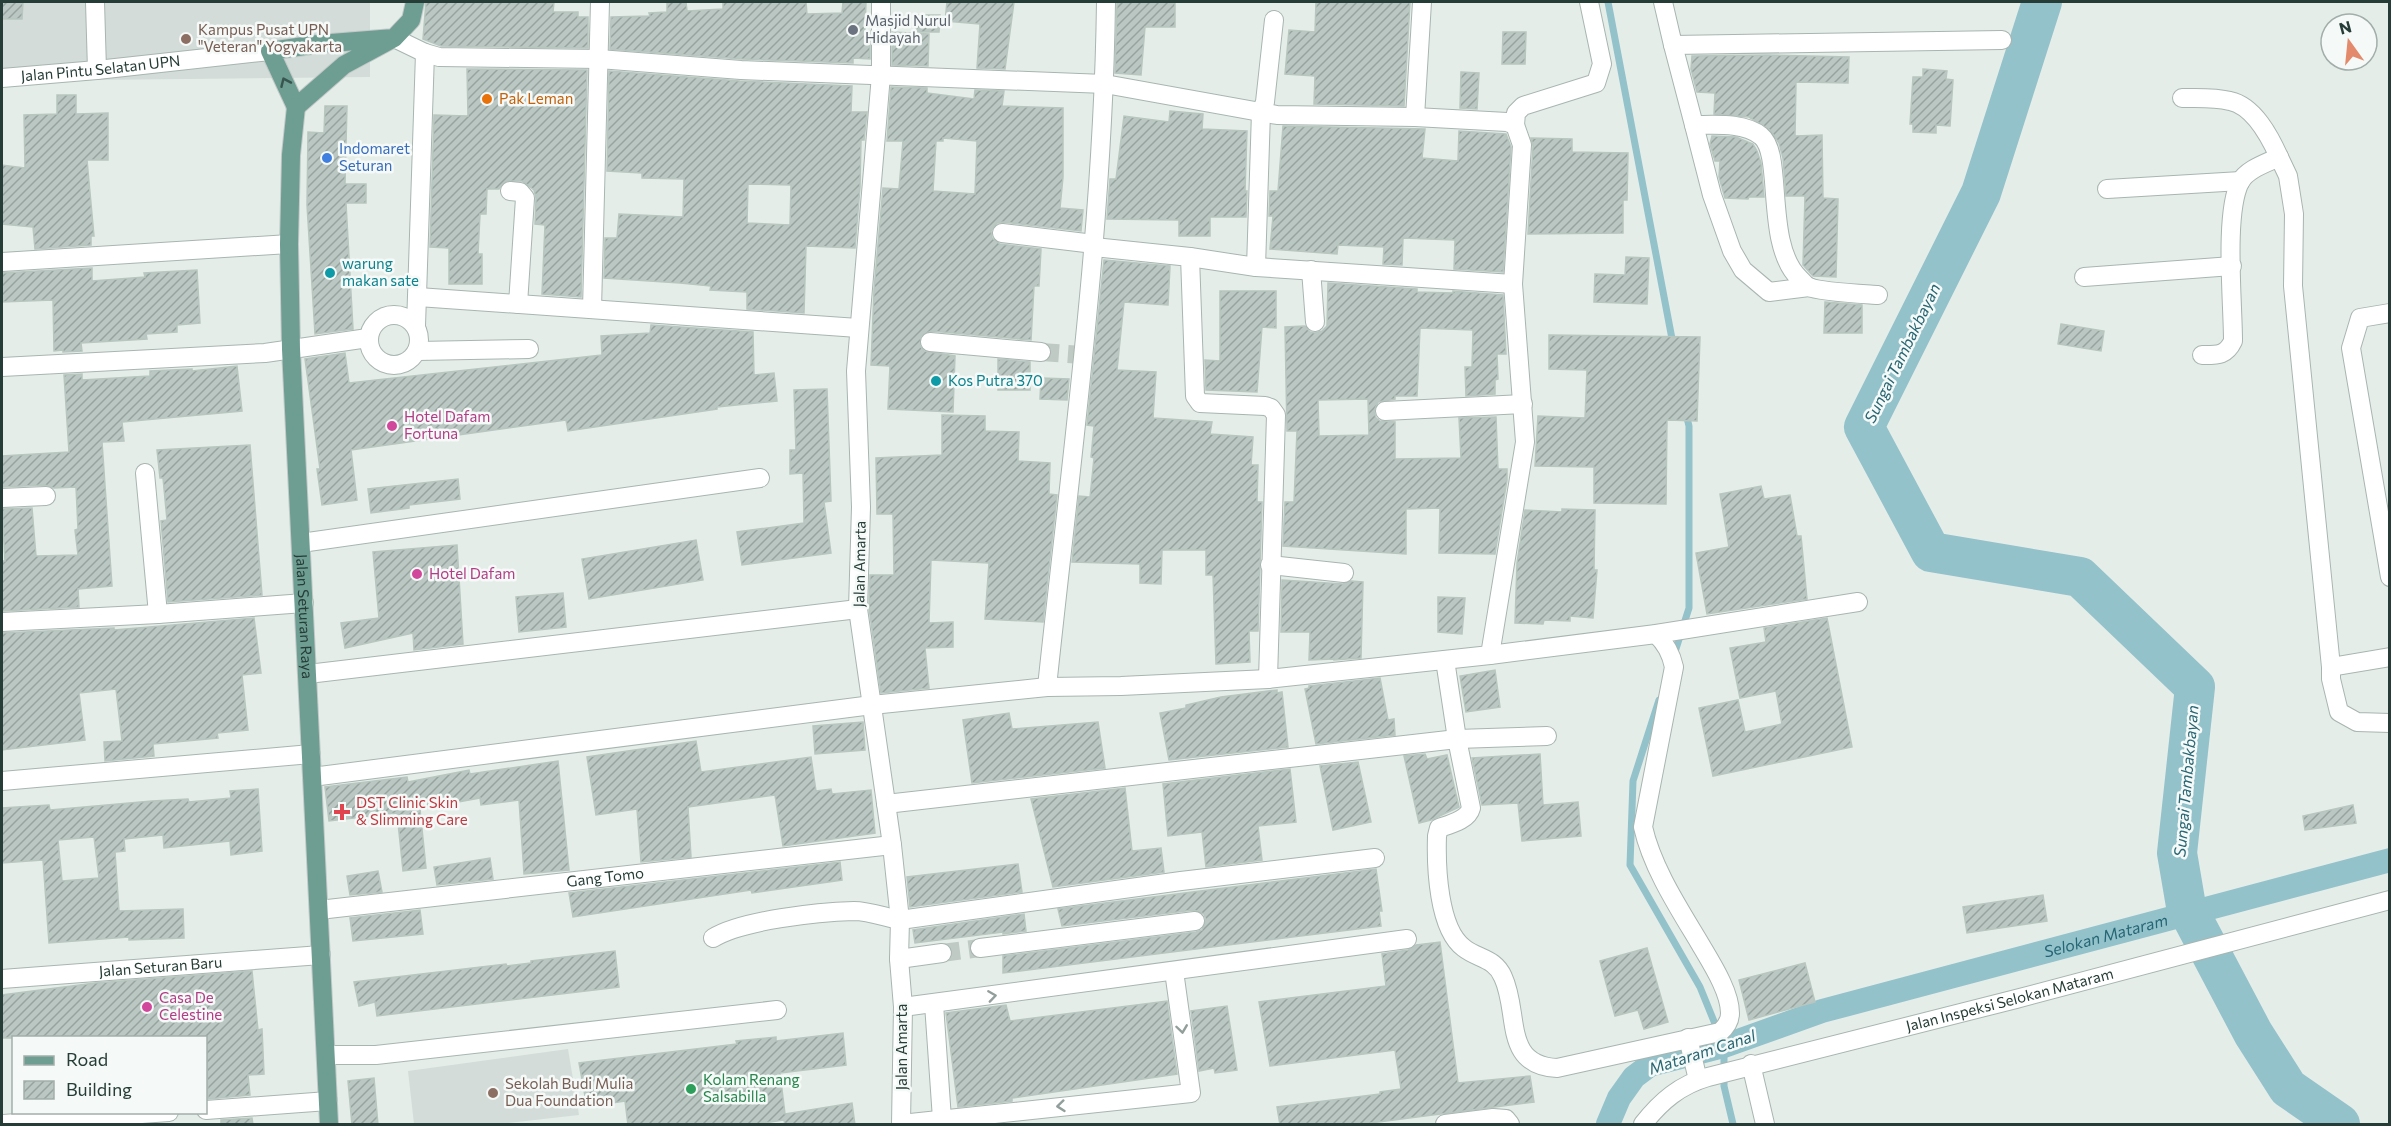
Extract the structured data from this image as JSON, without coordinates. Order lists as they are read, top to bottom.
{
  "streets": {
    "main road": ["Jalan Seturan Raya"],
    "street": [
      "Jalan Pintu Selatan UPN",
      "Jalan Amarta",
      "Gang Tomo",
      "Jalan Seturan Baru",
      "Jalan Inspeksi Selokan Mataram"
    ]
  },
  "crossings": [
    ["Jalan Amarta", "Gang Tomo"],
    ["Jalan Seturan Raya", "Gang Tomo"],
    ["Jalan Seturan Raya", "Jalan Seturan Baru"]
  ],
  "water": ["Sungai Tambakbayan", "Selokan Mataram", "Mataram Canal"],
  "places": {
    "other": [
      "Masjid Nurul Hidayah",
      "Kampus Pusat UPN \"Veteran\" Yogyakarta",
      "Pak Leman",
      "Indomaret Seturan",
      "warung makan sate",
      "Kos Putra 370",
      "Hotel Dafam Fortuna",
      "Hotel Dafam",
      "Casa De Celestine",
      "Kolam Renang Salsabilla",
      "Sekolah Budi Mulia Dua Foundation"
    ],
    "health": ["DST Clinic Skin & Slimming Care"]
  },
  "legend": ["Road", "Building"],
  "north": "top"
}
